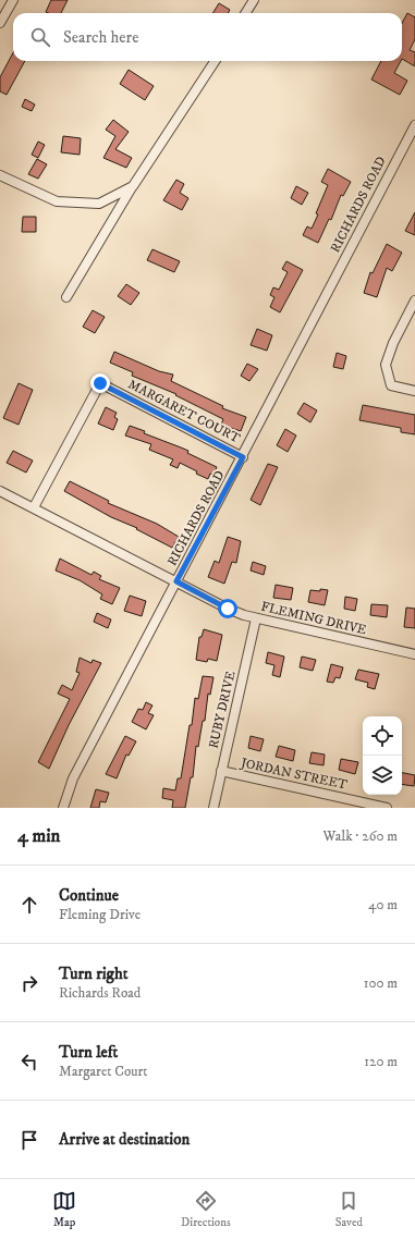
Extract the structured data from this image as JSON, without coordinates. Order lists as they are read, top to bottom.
{
  "streets": {
    "street": [
      "RICHARDS ROAD",
      "MARGARET COURT",
      "FLEMING DRIVE",
      "RUBY DRIVE",
      "JORDAN STREET"
    ]
  },
  "crossings": [
    ["RICHARDS ROAD", "MARGARET COURT"],
    ["RICHARDS ROAD", "FLEMING DRIVE"],
    ["MARGARET COURT", "FLEMING DRIVE"],
    ["FLEMING DRIVE", "RUBY DRIVE"],
    ["RUBY DRIVE", "JORDAN STREET"]
  ],
  "page": {
    "search": "Search here",
    "heading": ["4 min", "Walk · 260 m"],
    "list": [
      ["Continue", "Fleming Drive", "40 m"],
      ["Turn right", "Richards Road", "100 m"],
      ["Turn left", "Margaret Court", "120 m"],
      "Arrive at destination"
    ],
    "nav": ["Map", "Directions", "Saved"]
  }
}
